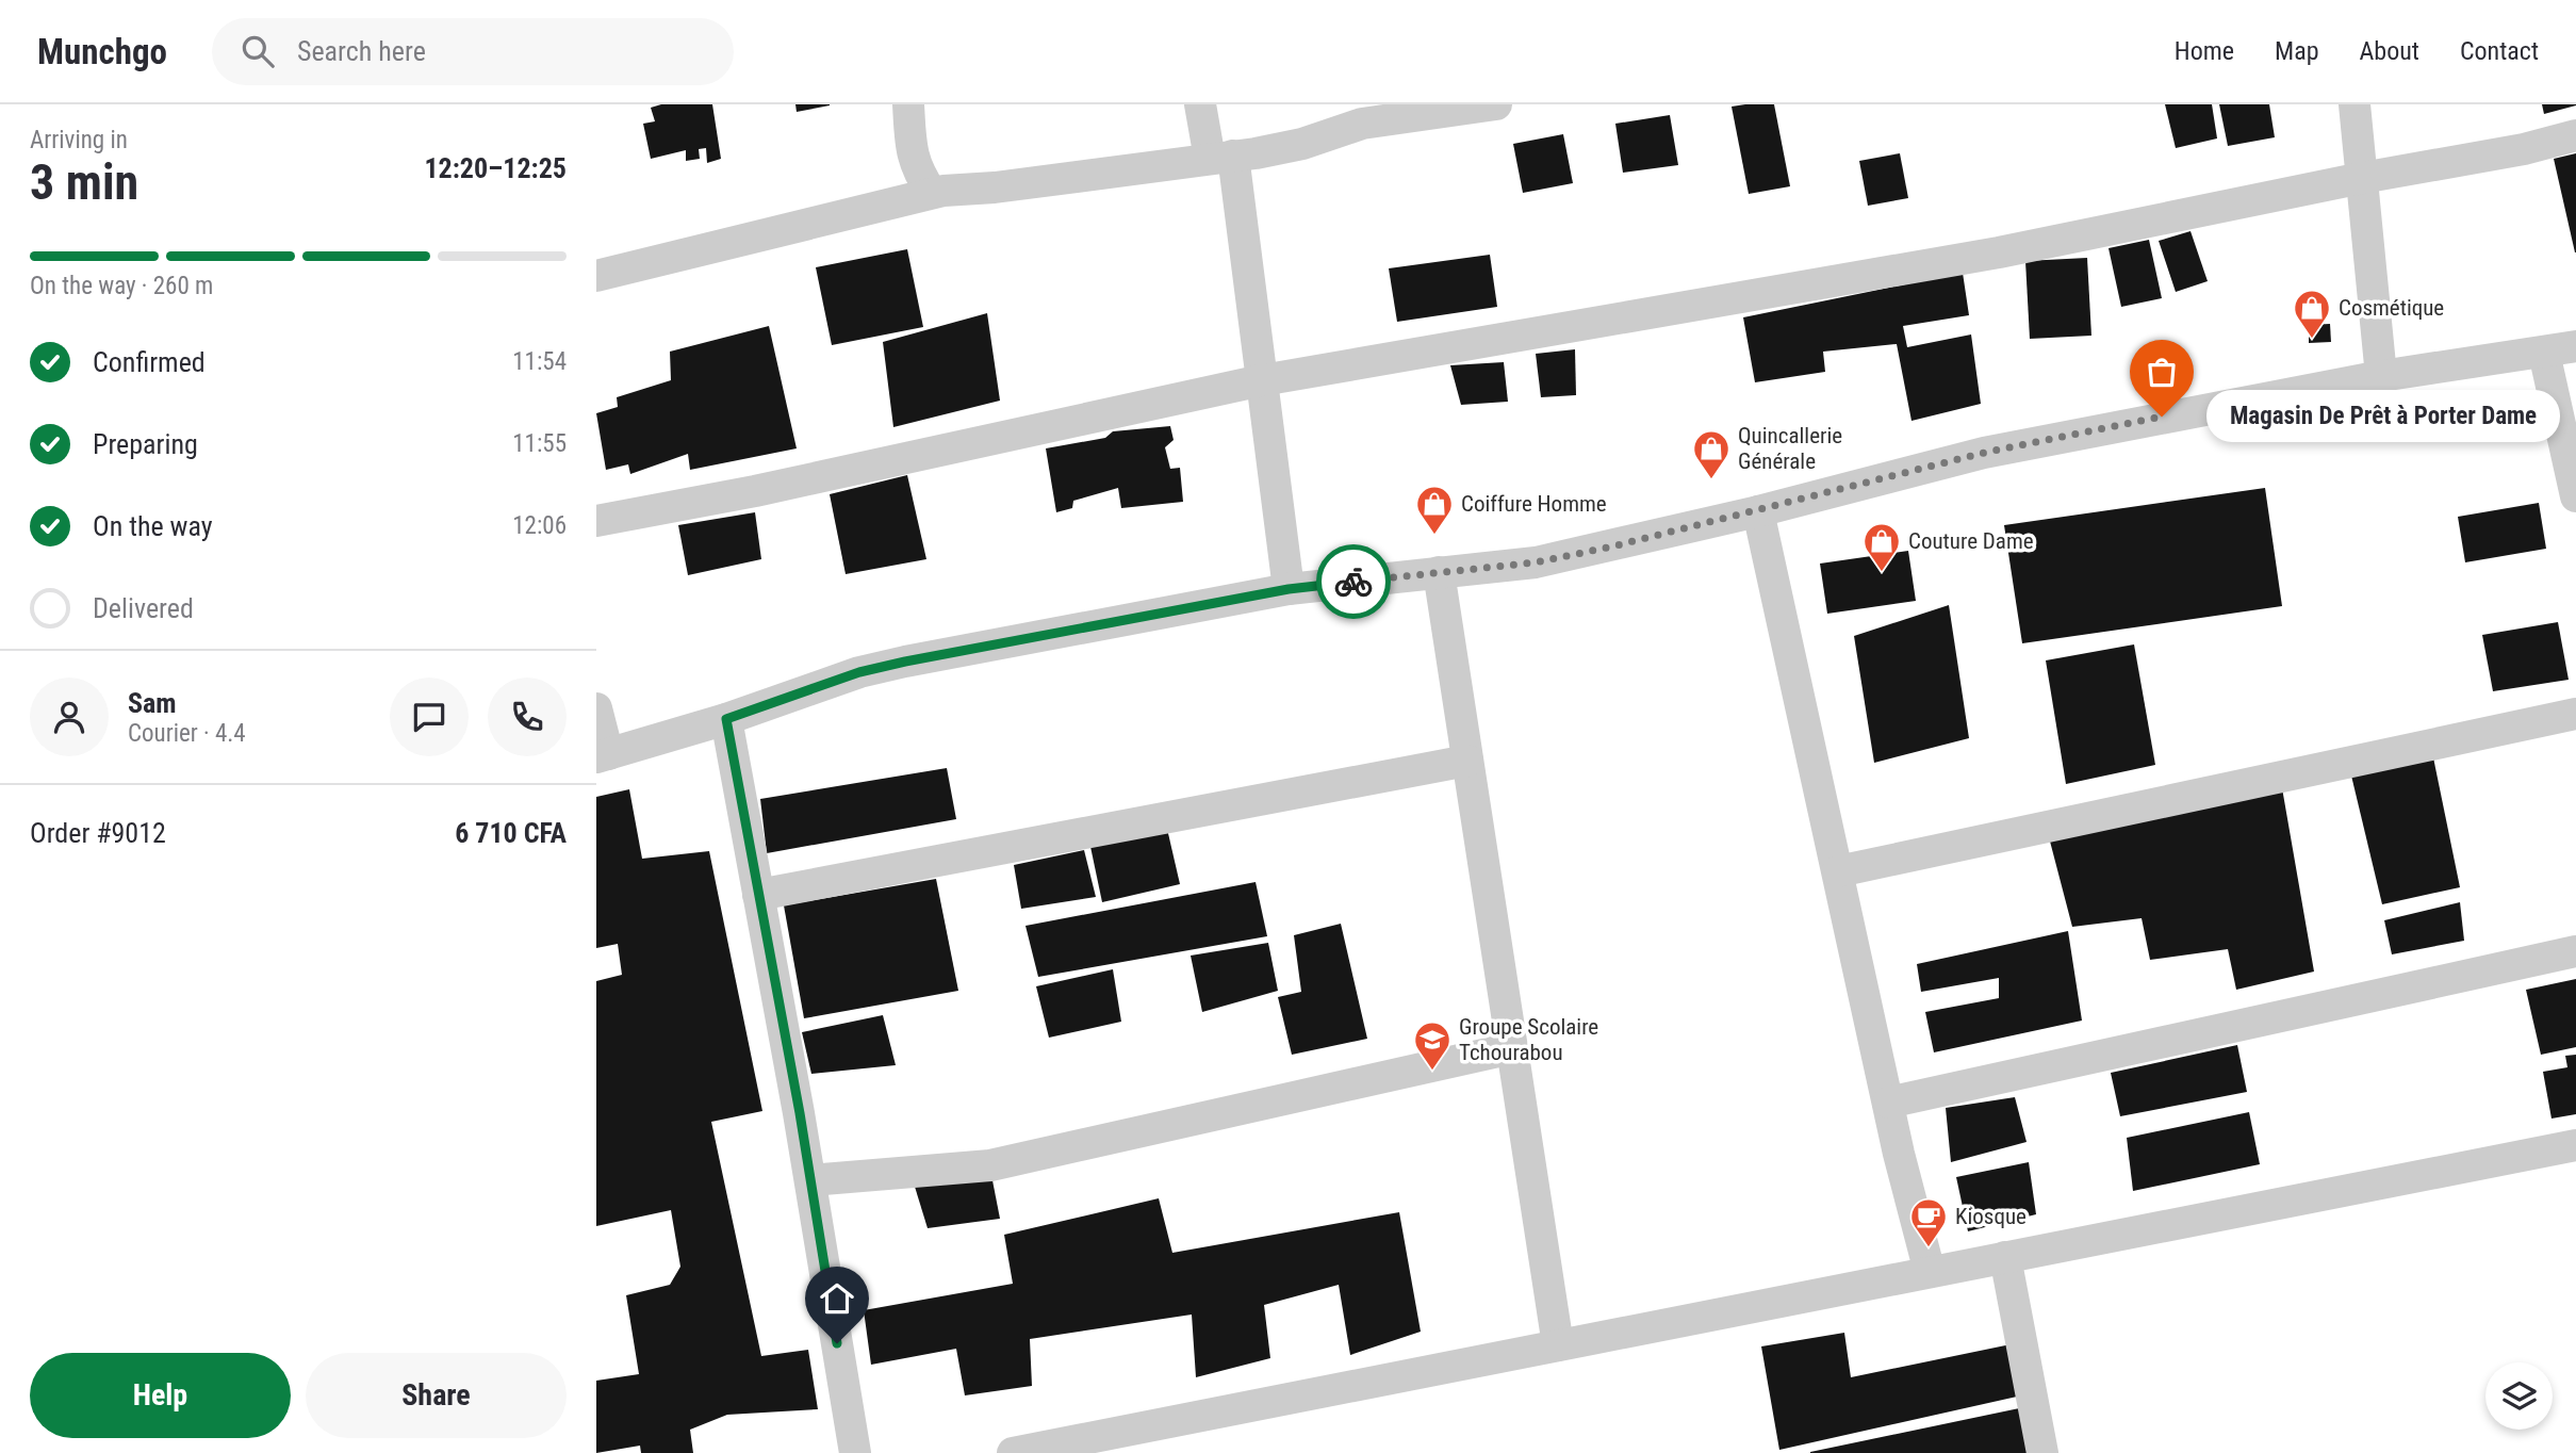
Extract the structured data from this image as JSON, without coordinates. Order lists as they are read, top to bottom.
{
  "places": {
    "shop": [
      "Cosmétique",
      "Quincallerie Générale",
      "Coiffure Homme",
      "Couture Dame"
    ],
    "other": ["Magasin De Prêt à Porter Dame"],
    "school or university": ["Groupe Scolaire Tchourabou"],
    "cafe": ["Kiosque"]
  },
  "page": {
    "header": "Munchgo",
    "search": "Search here",
    "nav": [
      "Home",
      "Map",
      "About",
      "Contact"
    ],
    "heading": ["3 min", "Arriving in", "12:20–12:25"],
    "panel": [
      "Sam",
      "Courier · 4.4",
      "Order #9012",
      "6 710 CFA"
    ],
    "bar": "On the way · 260 m",
    "list": [
      ["Confirmed", "11:54"],
      ["Preparing", "11:55"],
      ["On the way", "12:06"],
      "Delivered"
    ],
    "bubble": "Magasin De Prêt à Porter Dame",
    "buttons": ["Help", "Share"]
  }
}
